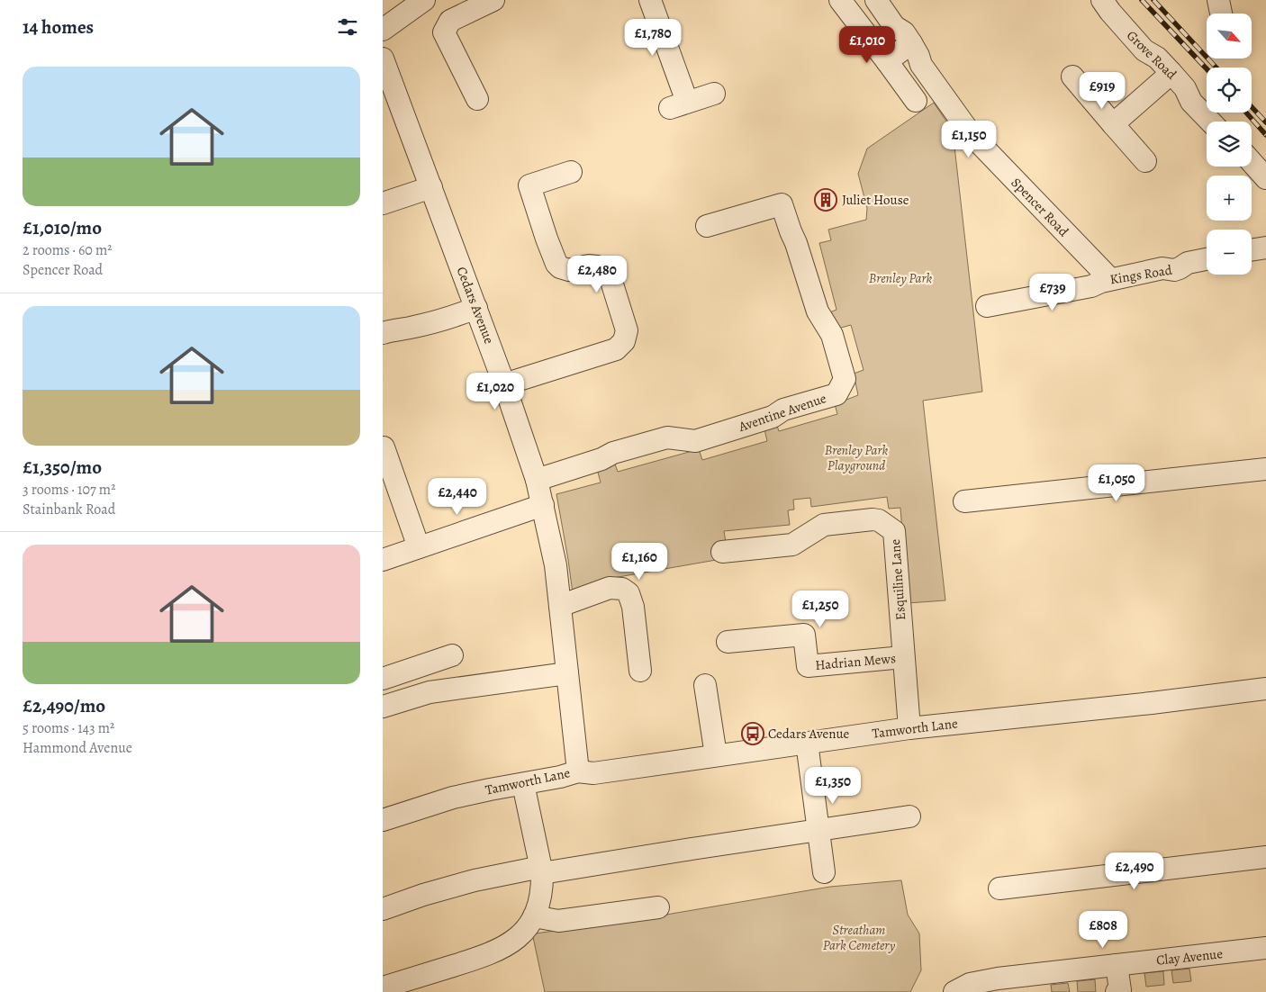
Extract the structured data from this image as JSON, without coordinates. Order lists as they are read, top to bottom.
{
  "streets": {
    "street": [
      "Grove Road",
      "Spencer Road",
      "Kings Road",
      "Cedars Avenue",
      "Aventine Avenue",
      "Esquiline Lane",
      "Hadrian Mews",
      "Tamworth Lane",
      "Clay Avenue"
    ]
  },
  "crossings": [
    ["Spencer Road", "Kings Road"],
    ["Cedars Avenue", "Aventine Avenue"],
    ["Cedars Avenue", "Tamworth Lane"],
    ["Esquiline Lane", "Hadrian Mews"],
    ["Esquiline Lane", "Tamworth Lane"]
  ],
  "parks": ["Brenley Park", "Brenley Park Playground", "Streatham Park Cemetery"],
  "places": {
    "building": ["Juliet House"],
    "bus stop": ["Cedars Avenue"]
  },
  "north": "bottom right",
  "page": {
    "heading": "14 homes",
    "map_buttons": ["+", "−"],
    "price": [
      "£1,780",
      "£1,010",
      "£919",
      "£1,150",
      "£2,480",
      "£739",
      "£1,020",
      "£1,050",
      "£2,440",
      "£1,160",
      "£1,250",
      "£1,350",
      "£2,490",
      "£808"
    ],
    "list": [
      {
        "name": "£1,010/mo",
        "note": "2 rooms · 60 m² · Spencer Road"
      },
      {
        "name": "£1,350/mo",
        "note": "3 rooms · 107 m² · Stainbank Road"
      },
      {
        "name": "£2,490/mo",
        "note": "5 rooms · 143 m² · Hammond Avenue"
      }
    ]
  }
}
